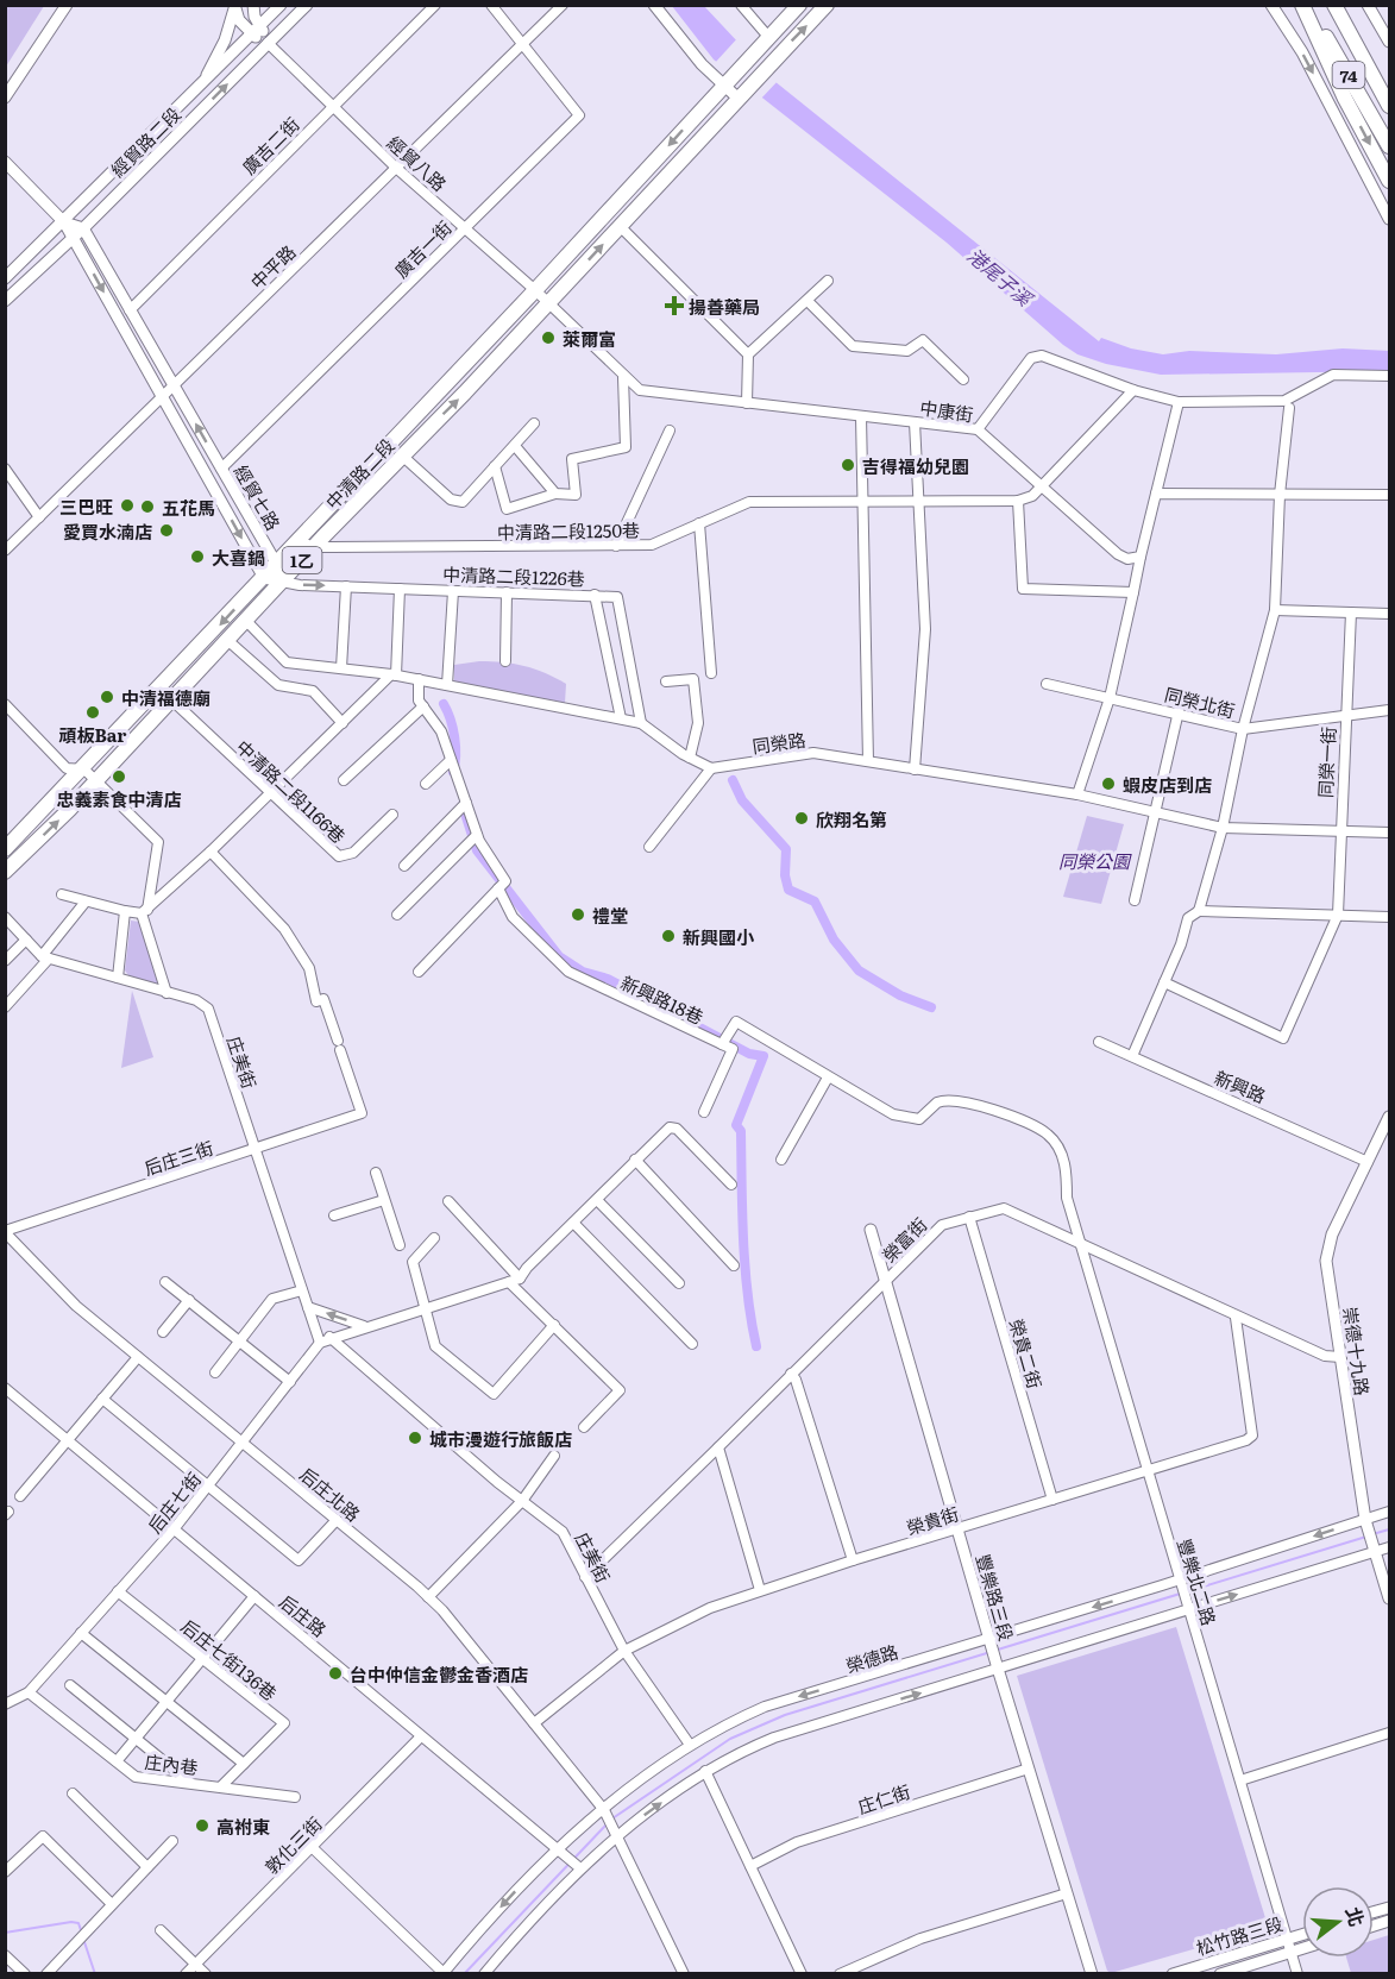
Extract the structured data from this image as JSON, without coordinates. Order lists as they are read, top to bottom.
{
  "streets": {
    "main road": ["74", "中清路二段", "1乙"],
    "street": [
      "經貿路二段",
      "廣吉二街",
      "經貿八路",
      "廣吉一街",
      "中平路",
      "中康街",
      "經貿七路",
      "中清路二段1250巷",
      "中清路二段1226巷",
      "同榮北街",
      "同榮路",
      "同榮一街",
      "中清路二段1166巷",
      "新興路18巷",
      "庄美街",
      "新興路",
      "后庄三街",
      "榮富街",
      "崇德十九路",
      "榮貴二街",
      "后庄北路",
      "后庄七街",
      "榮貴街",
      "豐樂北二路",
      "豐樂路三段",
      "后庄路",
      "榮德路",
      "后庄七街136巷",
      "庄內巷",
      "庄仁街",
      "敦化三街",
      "松竹路三段"
    ]
  },
  "crossings": [
    ["經貿路二段", "經貿八路"],
    ["經貿路二段", "經貿七路"],
    ["廣吉二街", "經貿八路"],
    ["廣吉二街", "經貿七路"],
    ["經貿八路", "廣吉一街"],
    ["經貿八路", "中平路"],
    ["經貿八路", "中康街"],
    ["經貿八路", "中清路二段"],
    ["廣吉一街", "中平路"],
    ["廣吉一街", "經貿七路"],
    ["中平路", "經貿七路"],
    ["中康街", "中清路二段"],
    ["中康街", "中清路二段1250巷"],
    ["中清路二段", "經貿七路"],
    ["中清路二段", "中清路二段1250巷"],
    ["中清路二段", "1乙"],
    ["中清路二段", "中清路二段1226巷"],
    ["中清路二段", "中清路二段1166巷"],
    ["經貿七路", "中清路二段1226巷"],
    ["同榮北街", "同榮一街"],
    ["同榮路", "同榮一街"],
    ["庄美街", "后庄三街"],
    ["庄美街", "榮富街"],
    ["庄美街", "后庄七街"],
    ["庄美街", "榮貴街"],
    ["庄美街", "榮德路"],
    ["新興路", "崇德十九路"],
    ["后庄三街", "后庄北路"],
    ["榮富街", "崇德十九路"],
    ["榮富街", "榮貴二街"],
    ["榮富街", "榮貴街"],
    ["榮富街", "豐樂北二路"],
    ["榮富街", "豐樂路三段"],
    ["崇德十九路", "榮德路"],
    ["榮貴二街", "榮貴街"],
    ["后庄北路", "后庄七街"],
    ["后庄北路", "榮貴街"],
    ["后庄北路", "榮德路"],
    ["后庄七街", "后庄路"],
    ["后庄七街", "后庄七街136巷"],
    ["后庄七街", "庄內巷"],
    ["榮貴街", "豐樂北二路"],
    ["榮貴街", "豐樂路三段"],
    ["豐樂北二路", "榮德路"],
    ["豐樂北二路", "松竹路三段"],
    ["豐樂路三段", "榮德路"],
    ["豐樂路三段", "庄仁街"],
    ["后庄路", "榮德路"],
    ["后庄路", "敦化三街"],
    ["后庄七街136巷", "庄內巷"]
  ],
  "water": ["港尾子溪"],
  "parks": ["同榮公園"],
  "places": {
    "health": ["揚善藥局"],
    "other": [
      "萊爾富",
      "吉得福幼兒園",
      "三巴旺",
      "五花馬",
      "愛買水湳店",
      "大喜鍋",
      "中清福德廟",
      "頑板Bar",
      "忠義素食中清店",
      "蝦皮店到店",
      "欣翔名第",
      "禮堂",
      "新興國小",
      "城市漫遊行旅飯店",
      "台中仲信金鬱金香酒店",
      "高祔東"
    ]
  },
  "north": "right"
}
